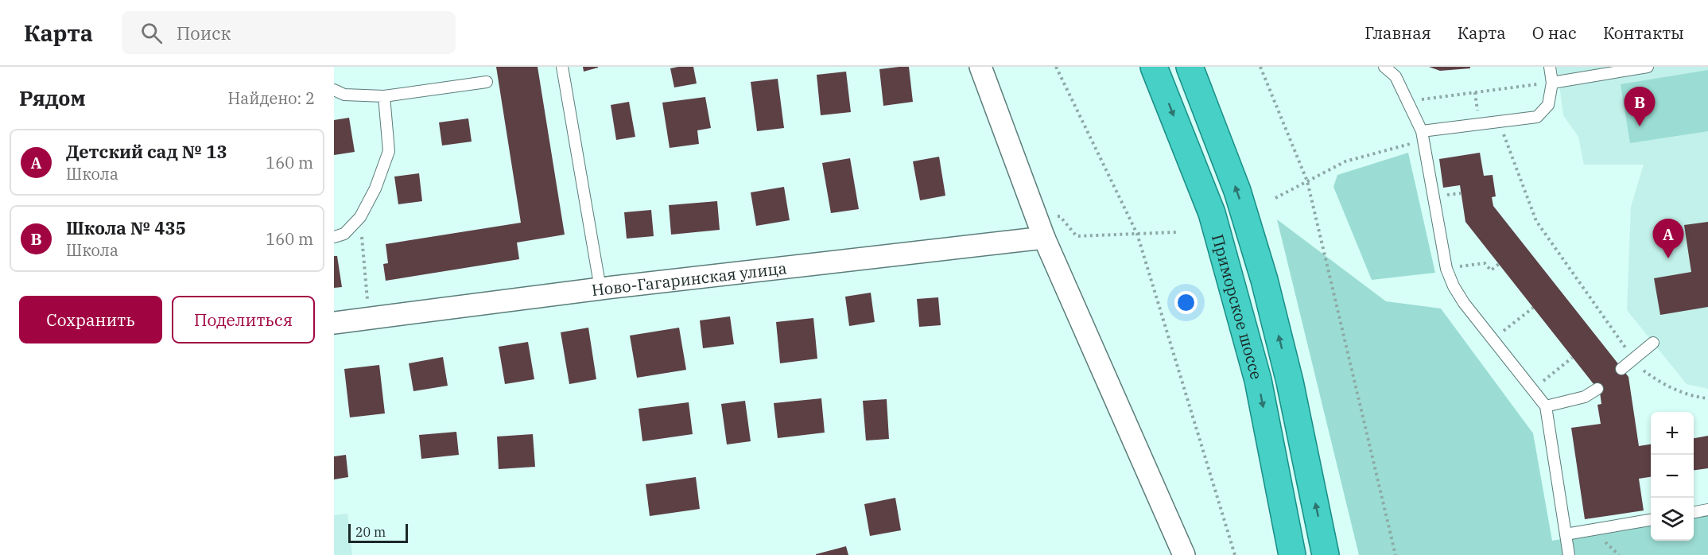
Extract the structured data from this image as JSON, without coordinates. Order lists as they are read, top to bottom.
{
  "streets": {
    "highway": ["Приморское шоссе"],
    "street": ["Ново-Гагаринская улица"]
  },
  "scale_bar": "20 m",
  "page": {
    "header": "Карта",
    "search": "Поиск",
    "nav": [
      "Главная",
      "Карта",
      "О нас",
      "Контакты"
    ],
    "heading": ["Рядом", "Найдено: 2"],
    "pins": ["B", "A"],
    "list": [
      {
        "mark": "A",
        "name": "Детский сад № 13",
        "note": "Школа",
        "value": "160 m"
      },
      {
        "mark": "B",
        "name": "Школа № 435",
        "note": "Школа",
        "value": "160 m"
      }
    ],
    "buttons": ["Сохранить", "Поделиться"],
    "map_buttons": ["+", "−"],
    "scale": "20 m"
  }
}
